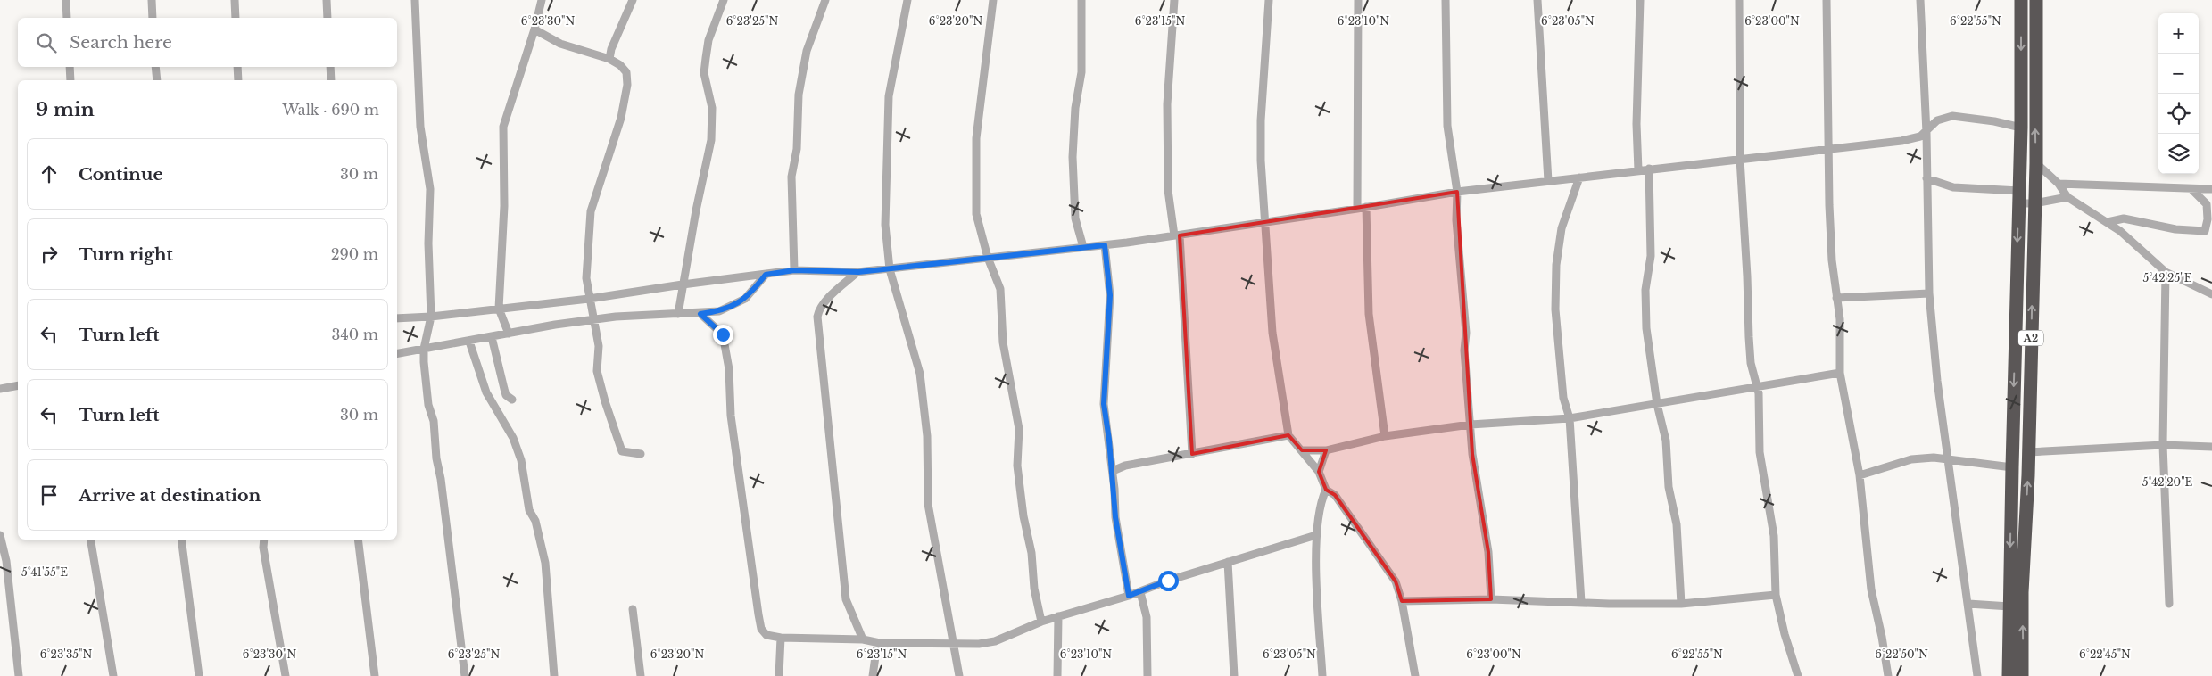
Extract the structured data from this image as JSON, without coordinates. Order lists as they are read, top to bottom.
{
  "streets": {
    "highway": ["A2"]
  },
  "page": {
    "map_buttons": ["+", "−"],
    "search": "Search here",
    "heading": ["9 min", "Walk · 690 m"],
    "list": [
      ["Continue", "30 m"],
      ["Turn right", "290 m"],
      ["Turn left", "340 m"],
      ["Turn left", "30 m"],
      "Arrive at destination"
    ]
  },
  "coordinates": [
    "6°23'25\"N",
    "6°23'10\"N",
    "6°23'30\"N",
    "6°23'20\"N",
    "6°23'15\"N",
    "6°23'05\"N",
    "6°23'00\"N",
    "6°22'55\"N",
    "5°42'25\"E",
    "5°42'20\"E",
    "5°41'55\"E",
    "6°23'35\"N",
    "6°22'50\"N",
    "6°22'45\"N"
  ]
}
